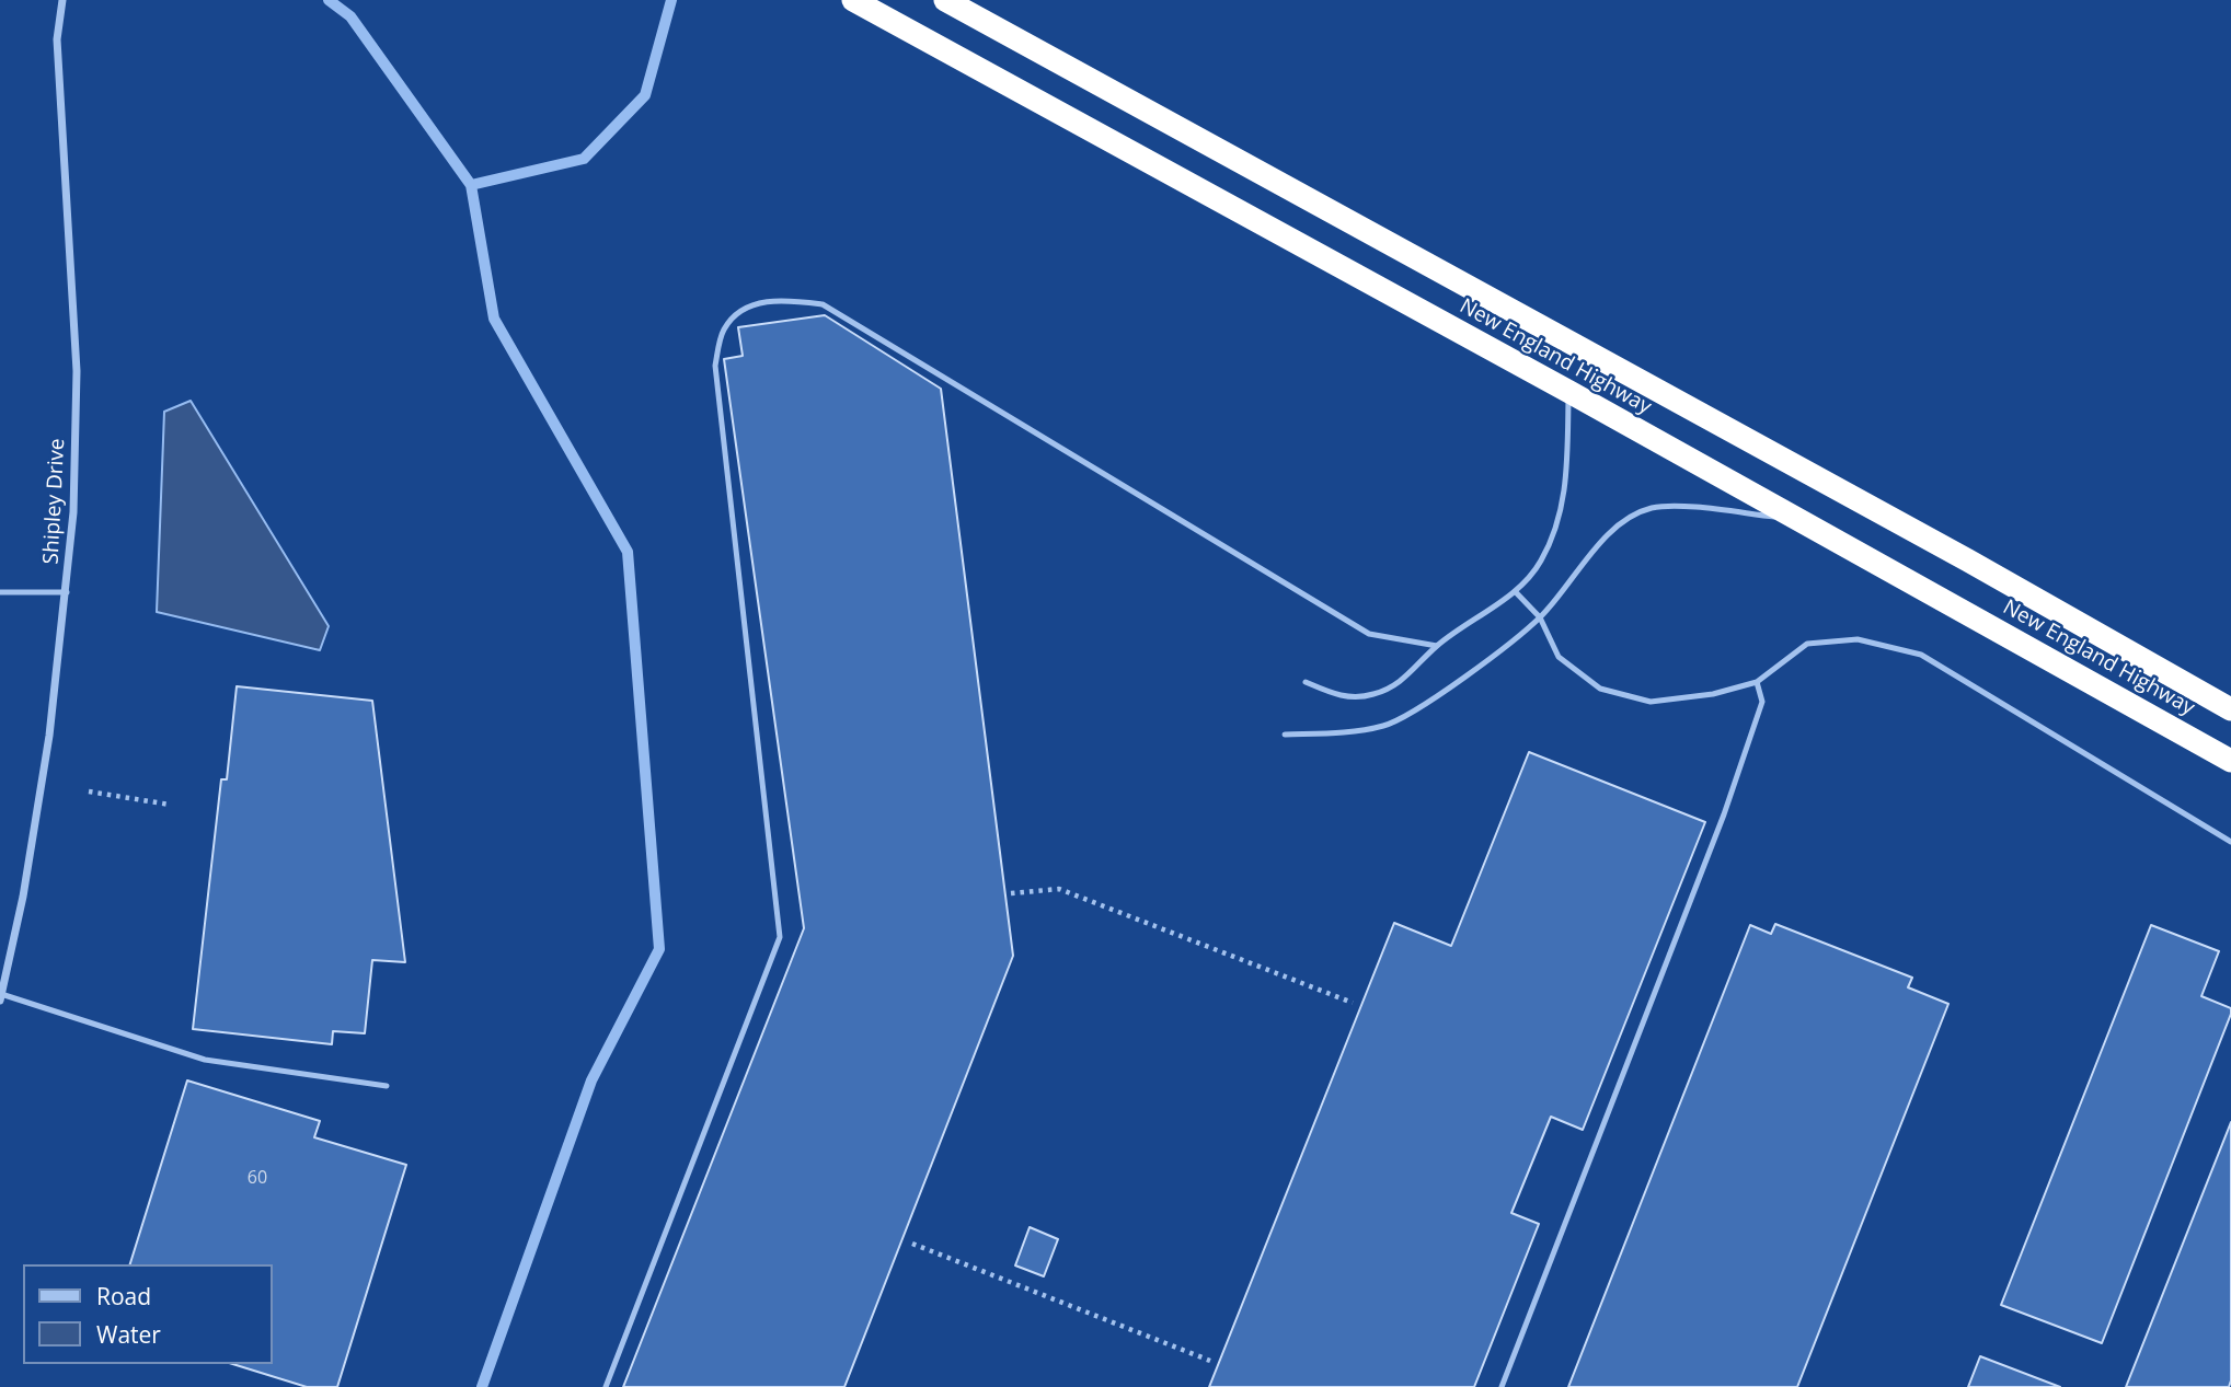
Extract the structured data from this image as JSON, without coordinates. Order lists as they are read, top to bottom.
{
  "streets": {
    "highway": ["New England Highway"],
    "street": ["Shipley Drive"]
  },
  "house_numbers": ["60"],
  "legend": ["Road", "Water"]
}
